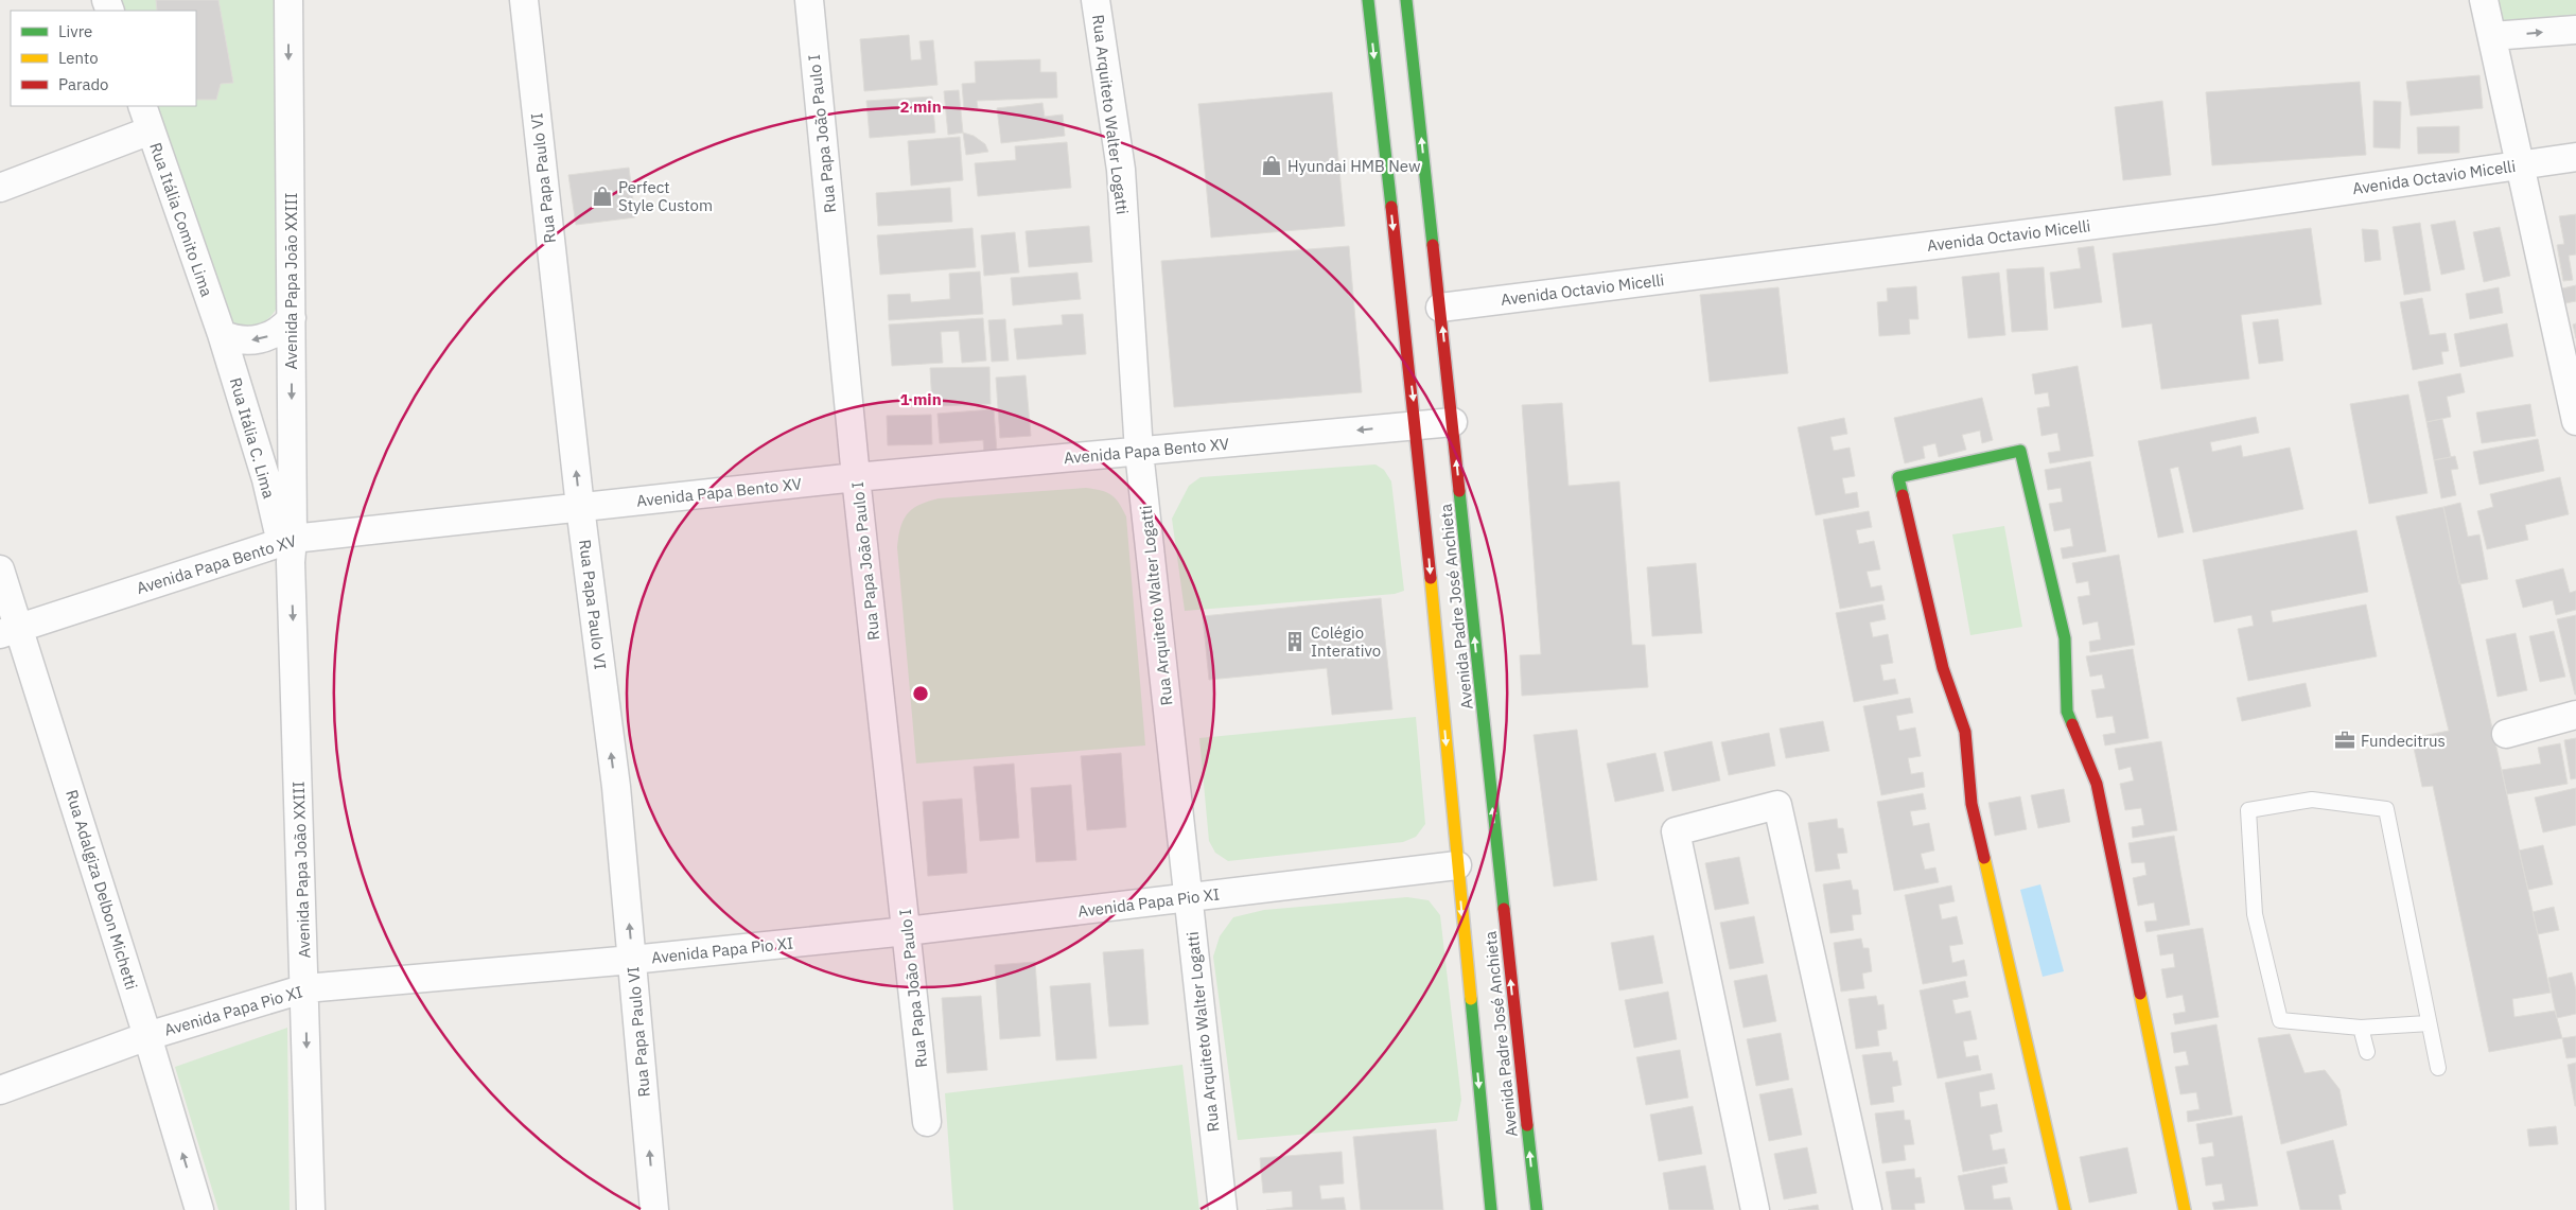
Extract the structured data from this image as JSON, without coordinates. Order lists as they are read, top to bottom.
{
  "streets": {
    "main road": ["Avenida Padre José Anchieta"],
    "street": [
      "Rua Arquiteto Walter Logatti",
      "Rua Papa João Paulo I",
      "Avenida Octavio Micelli",
      "Rua Papa Paulo VI",
      "Rua Itália Comito Lima",
      "Avenida Papa João XXIII",
      "Rua Itália C. Lima",
      "Avenida Papa Bento XV",
      "Rua Adalgiza Delbon Michetti",
      "Avenida Papa Pio XI"
    ]
  },
  "crossings": [
    ["Rua Arquiteto Walter Logatti", "Avenida Papa Bento XV"],
    ["Rua Arquiteto Walter Logatti", "Avenida Papa Pio XI"],
    ["Rua Papa João Paulo I", "Avenida Papa Bento XV"],
    ["Rua Papa João Paulo I", "Avenida Papa Pio XI"],
    ["Avenida Octavio Micelli", "Avenida Padre José Anchieta"],
    ["Rua Papa Paulo VI", "Avenida Papa Bento XV"],
    ["Rua Papa Paulo VI", "Avenida Papa Pio XI"],
    ["Rua Itália Comito Lima", "Rua Itália C. Lima"],
    ["Avenida Papa João XXIII", "Rua Itália C. Lima"],
    ["Avenida Papa João XXIII", "Avenida Papa Bento XV"],
    ["Avenida Papa João XXIII", "Avenida Papa Pio XI"],
    ["Rua Itália C. Lima", "Avenida Papa Bento XV"],
    ["Avenida Papa Bento XV", "Avenida Padre José Anchieta"],
    ["Avenida Papa Bento XV", "Rua Adalgiza Delbon Michetti"],
    ["Avenida Padre José Anchieta", "Avenida Papa Pio XI"],
    ["Rua Adalgiza Delbon Michetti", "Avenida Papa Pio XI"]
  ],
  "one_way": ["Rua Papa Paulo VI", "Avenida Papa João XXIII"],
  "places": {
    "shop": ["Hyundai HMB New", "Perfect Style Custom"],
    "building": ["Colégio Interativo"],
    "office": ["Fundecitrus"]
  },
  "legend": ["Livre", "Lento", "Parado"],
  "rings": ["2 min", "1 min"]
}
